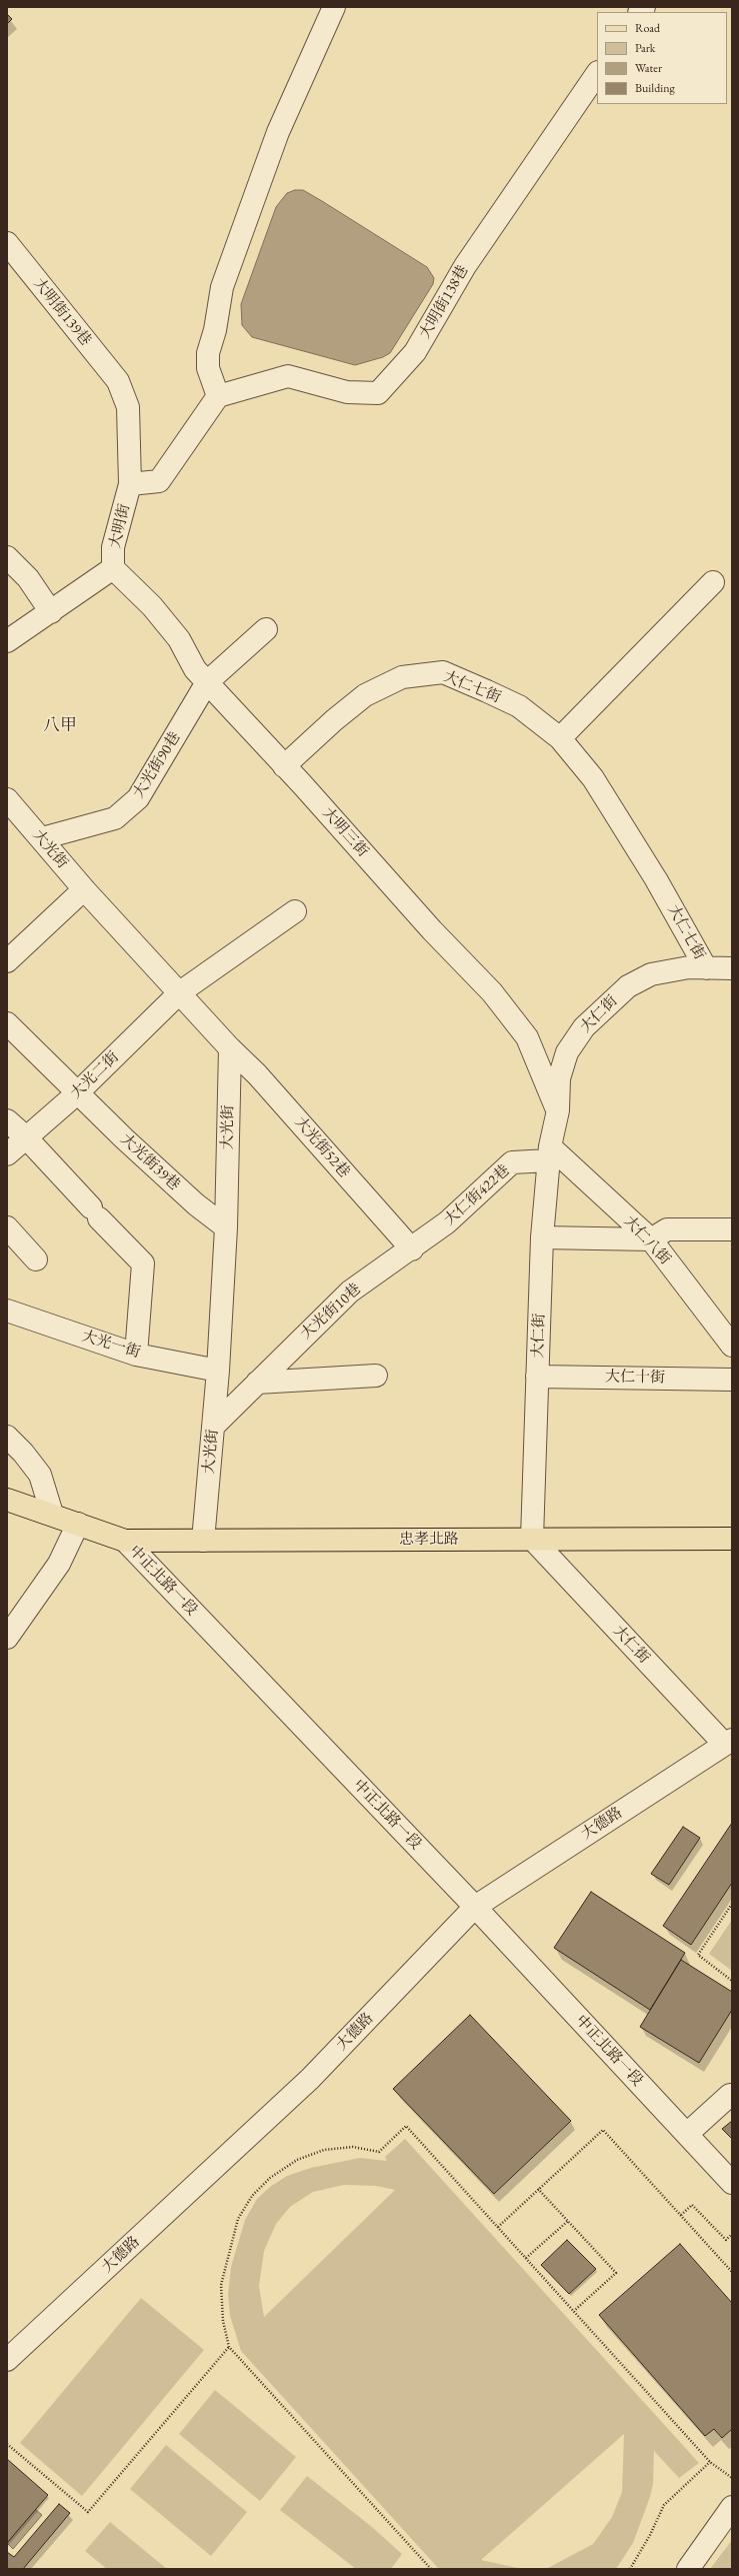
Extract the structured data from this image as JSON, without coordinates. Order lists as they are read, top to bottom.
{
  "streets": {
    "main road": ["忠孝北路", "中正北路一段"],
    "street": [
      "大明街138巷",
      "大明街139巷",
      "大明街",
      "大仁七街",
      "大光街90巷",
      "大明三街",
      "大光街",
      "大仁街",
      "大光二街",
      "大光街52巷",
      "大光街39巷",
      "大仁街422巷",
      "大仁八街",
      "大光街10巷",
      "大光一街",
      "大仁十街",
      "大德路"
    ]
  },
  "crossings": [
    ["大明街139巷", "大明街"],
    ["大明街", "大明三街"],
    ["大仁七街", "大明三街"],
    ["大仁七街", "大仁街"],
    ["大光街90巷", "大明三街"],
    ["大光街90巷", "大光街"],
    ["大明三街", "大仁街"],
    ["大光街", "大光二街"],
    ["大光街", "大光街52巷"],
    ["大光街", "大光街39巷"],
    ["大光街", "大光街10巷"],
    ["大光街", "大光一街"],
    ["大光街", "忠孝北路"],
    ["大仁街", "大仁街422巷"],
    ["大仁街", "大仁八街"],
    ["大仁街", "大仁十街"],
    ["大仁街", "忠孝北路"],
    ["大仁街", "大德路"],
    ["大光二街", "大光街39巷"],
    ["大光街52巷", "大仁街422巷"],
    ["大光街52巷", "大光街10巷"],
    ["大仁街422巷", "大仁八街"],
    ["大仁街422巷", "大光街10巷"],
    ["忠孝北路", "中正北路一段"],
    ["中正北路一段", "大德路"]
  ],
  "districts": ["八甲"],
  "legend": [
    "Road",
    "Park",
    "Water",
    "Building"
  ]
}
